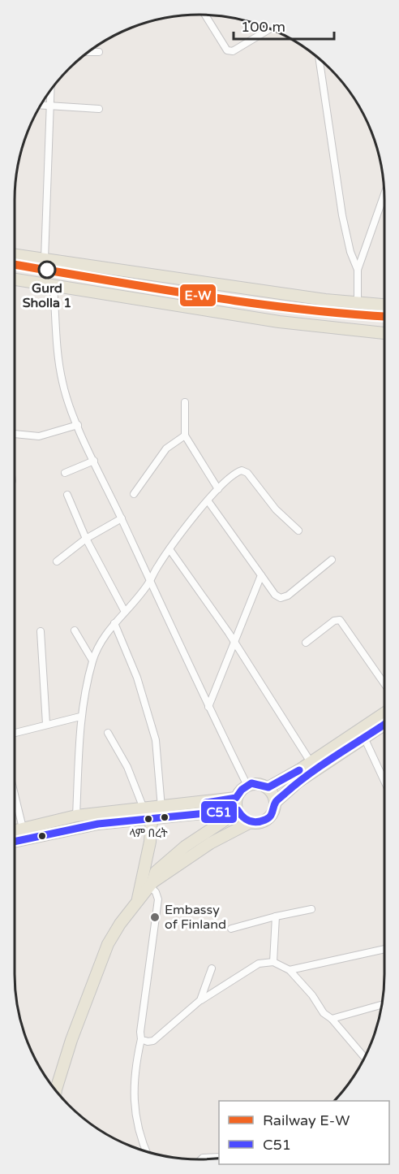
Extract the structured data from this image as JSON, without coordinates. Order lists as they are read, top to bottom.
{
  "places": ["Gurd Sholla 1", "ላም በረት", "Embassy of Finland"],
  "lines": ["rail line E-W", "transit line C51"],
  "legend": ["Railway E-W", "C51"],
  "scale_bar": "100 m"
}
